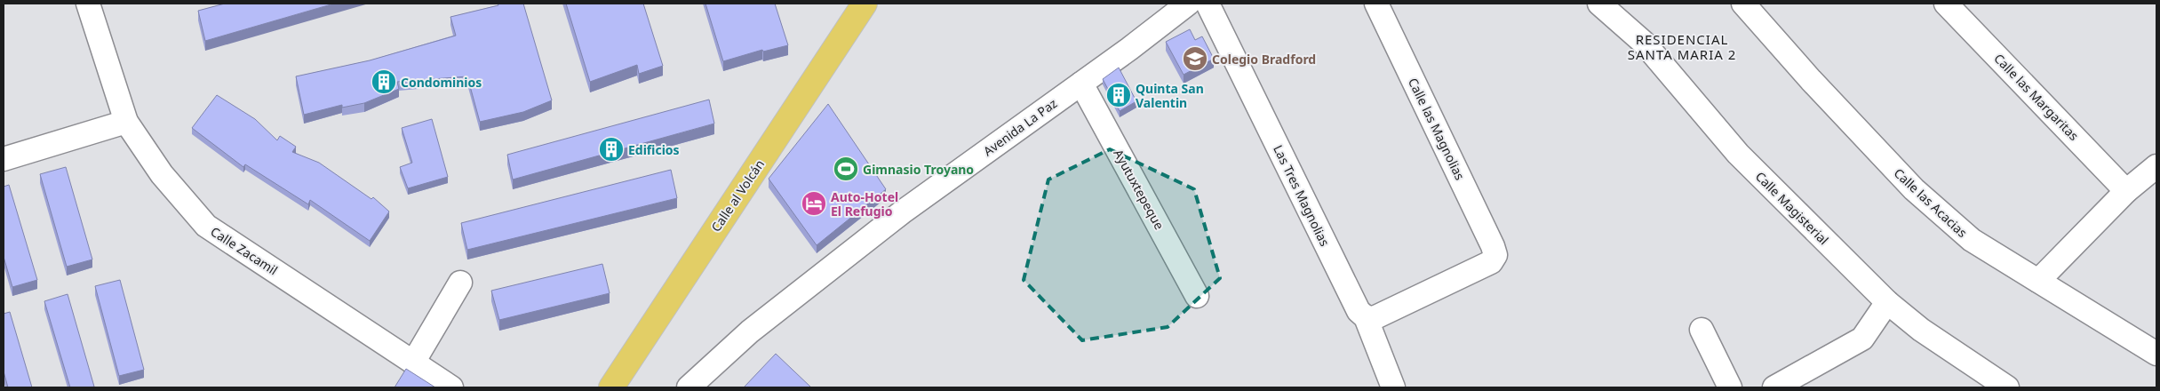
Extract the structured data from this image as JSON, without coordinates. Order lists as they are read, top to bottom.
{
  "streets": {
    "main road": ["Calle al Volcán"],
    "street": [
      "Calle las Margaritas",
      "Avenida La Paz",
      "Calle las Magnolias",
      "Ayutuxtepeque",
      "Las Tres Magnolias",
      "Calle las Acacias",
      "Calle Magisterial",
      "Calle Zacamil"
    ]
  },
  "crossings": [
    ["Avenida La Paz", "Ayutuxtepeque"],
    ["Calle las Magnolias", "Las Tres Magnolias"]
  ],
  "districts": ["RESIDENCIAL SANTA MARIA 2"],
  "places": {
    "school or university": ["Colegio Bradford"],
    "building": ["Condominios", "Quinta San Valentin", "Edificios"],
    "sports": ["Gimnasio Troyano"],
    "hotel": ["Auto-Hotel El Refugio"]
  }
}
